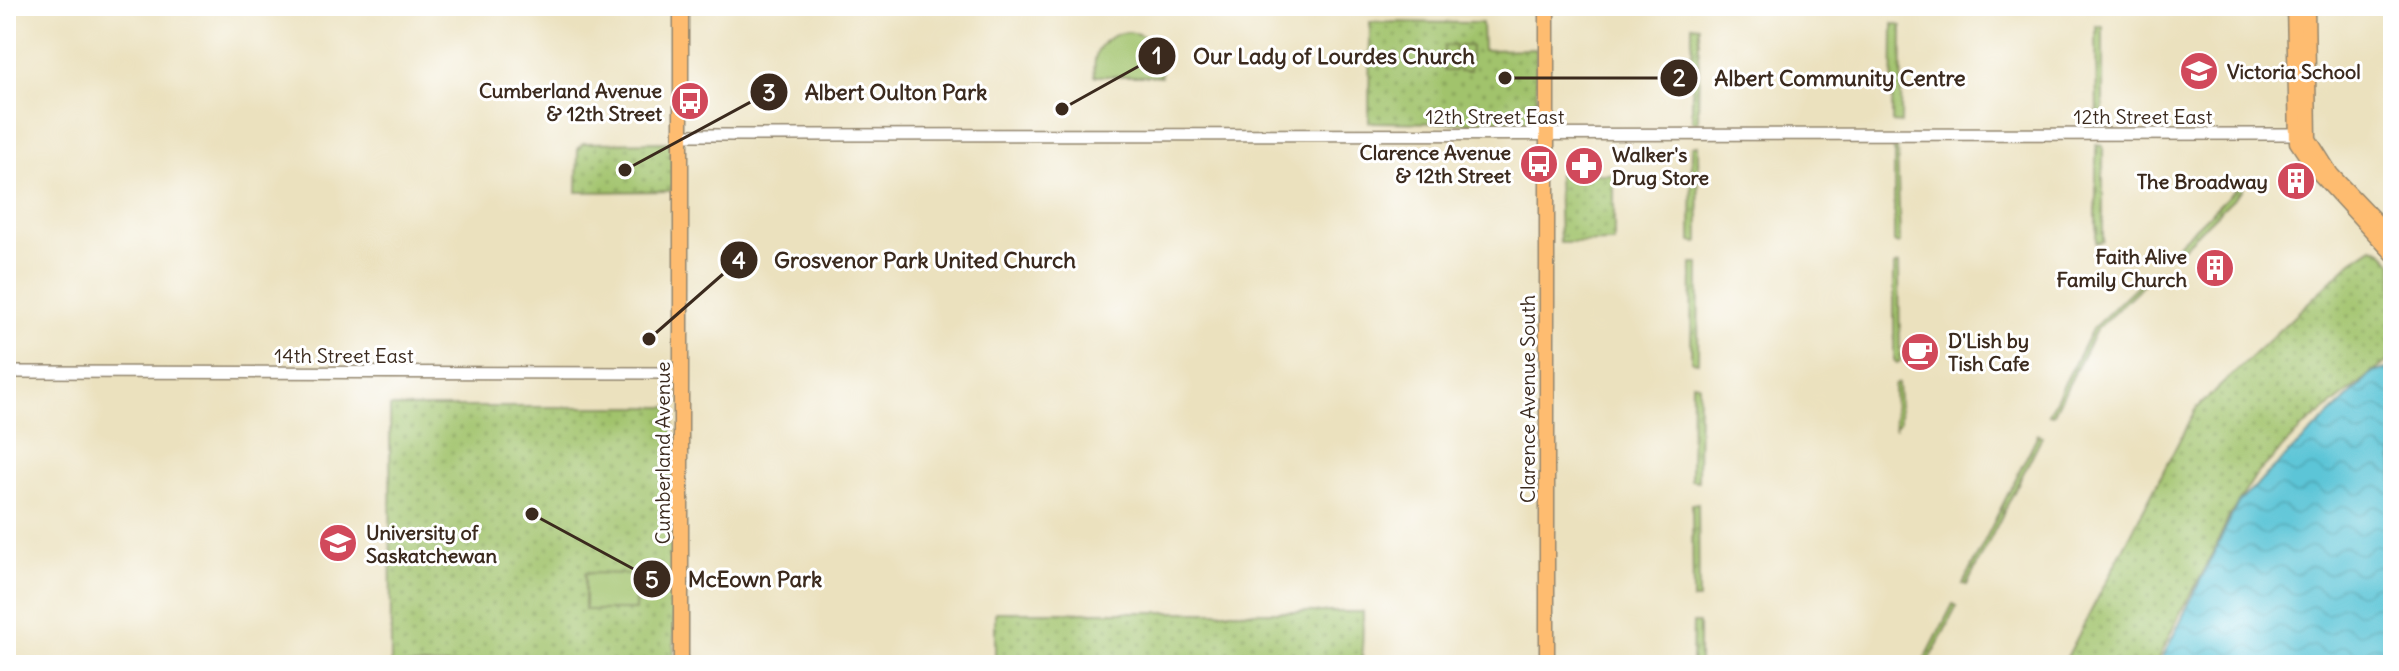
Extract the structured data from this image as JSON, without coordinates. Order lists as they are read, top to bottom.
{
  "streets": {
    "main road": ["Clarence Avenue South", "Cumberland Avenue"],
    "street": ["12th Street East", "14th Street East"]
  },
  "crossings": [
    ["12th Street East", "Clarence Avenue South"],
    ["12th Street East", "Cumberland Avenue"],
    ["14th Street East", "Cumberland Avenue"]
  ],
  "places": {
    "school or university": ["Victoria School", "University of Saskatchewan"],
    "other": [
      "Albert Community Centre",
      "Our Lady of Lourdes Church",
      "Albert Oulton Park",
      "Grosvenor Park United Church",
      "McEown Park"
    ],
    "bus stop": ["Cumberland Avenue & 12th Street", "Clarence Avenue & 12th Street"],
    "pharmacy": ["Walker's Drug Store"],
    "building": ["The Broadway", "Faith Alive Family Church"],
    "cafe": ["D'Lish by Tish Cafe"]
  }
}
